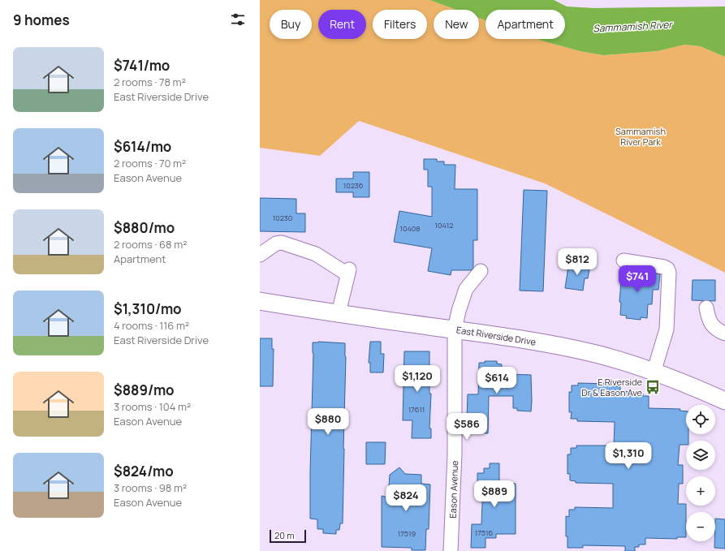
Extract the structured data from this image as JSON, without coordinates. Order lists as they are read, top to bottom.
{
  "streets": {
    "main road": ["East Riverside Drive"],
    "street": ["Eason Avenue"]
  },
  "crossings": [
    ["East Riverside Drive", "Eason Avenue"]
  ],
  "water": ["Sammamish River"],
  "parks": ["Sammamish River Park"],
  "places": {
    "bus stop": ["E Riverside Dr & Eason Ave"]
  },
  "house_numbers": [
    "10236",
    "10230",
    "10412",
    "10408",
    "17611",
    "17516",
    "17519"
  ],
  "scale_bar": "20 m",
  "page": {
    "heading": "9 homes",
    "chip": [
      "Buy",
      "Rent",
      "Filters",
      "New",
      "Apartment"
    ],
    "list": [
      {
        "name": "$741/mo",
        "note": "2 rooms · 78 m² · East Riverside Drive"
      },
      {
        "name": "$614/mo",
        "note": "2 rooms · 70 m² · Eason Avenue"
      },
      {
        "name": "$880/mo",
        "note": "2 rooms · 68 m² · Apartment"
      },
      {
        "name": "$1,310/mo",
        "note": "4 rooms · 116 m² · East Riverside Drive"
      },
      {
        "name": "$889/mo",
        "note": "3 rooms · 104 m² · Eason Avenue"
      },
      {
        "name": "$824/mo",
        "note": "3 rooms · 98 m² · Eason Avenue"
      }
    ],
    "price": [
      "$812",
      "$741",
      "$1,120",
      "$614",
      "$880",
      "$586",
      "$1,310",
      "$889",
      "$824"
    ],
    "map_buttons": ["+", "−"],
    "scale": "20 m"
  }
}
